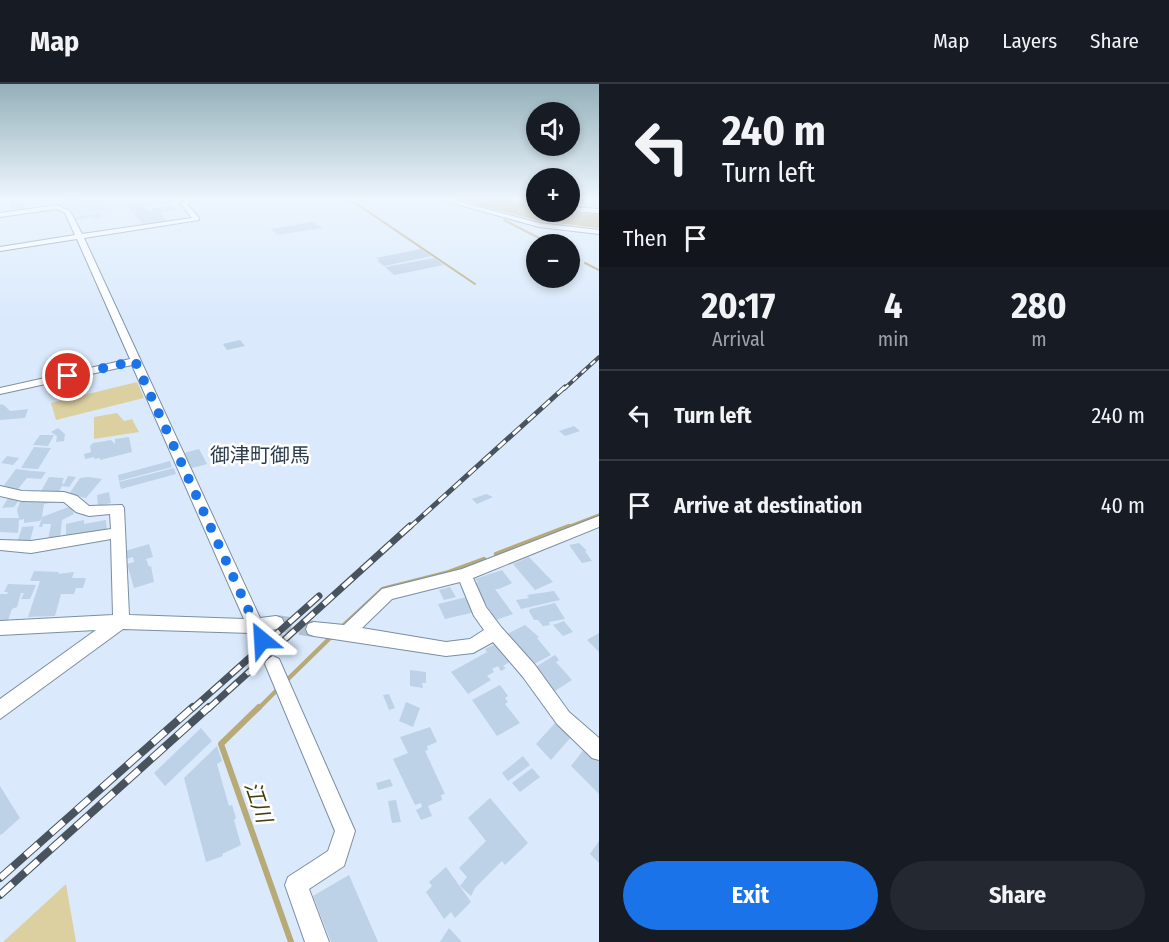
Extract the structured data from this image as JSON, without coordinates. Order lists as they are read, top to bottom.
{
  "districts": ["御津町御馬"],
  "water": ["江川"],
  "page": {
    "header": "Map",
    "nav": ["Map", "Layers", "Share"],
    "turn": ["240 m", "Turn left"],
    "map_buttons": ["+", "−"],
    "then": "Then",
    "eta": [
      "20:17",
      "Arrival",
      "4",
      "min",
      "280",
      "m"
    ],
    "list": [
      {
        "name": "Turn left",
        "value": "240 m"
      },
      {
        "name": "Arrive at destination",
        "value": "40 m"
      }
    ],
    "buttons": ["Exit", "Share"]
  }
}
